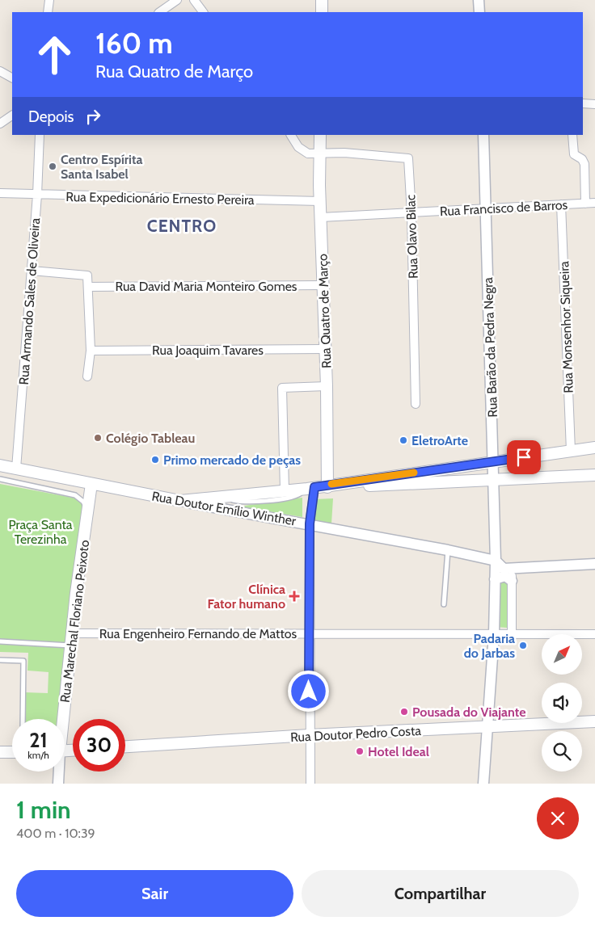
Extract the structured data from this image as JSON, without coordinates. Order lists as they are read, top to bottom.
{
  "streets": {
    "main road": [
      "Rua Quatro de Março",
      "Rua Doutor Emílio Winther",
      "Rua Marechal Floriano Peixoto",
      "Rua Doutor Pedro Costa"
    ],
    "street": [
      "Rua Expedicionário Ernesto Pereira",
      "Rua Francisco de Barros",
      "Rua Olavo Bilac",
      "Rua David Maria Monteiro Gomes",
      "Rua Armando Sales de Oliveira",
      "Rua Monsenhor Siqueira",
      "Rua Barão da Pedra Negra",
      "Rua Joaquim Tavares",
      "Rua Engenheiro Fernando de Mattos"
    ]
  },
  "crossings": [
    ["Rua Expedicionário Ernesto Pereira", "Rua Armando Sales de Oliveira"],
    ["Rua Expedicionário Ernesto Pereira", "Rua Quatro de Março"],
    ["Rua Francisco de Barros", "Rua Olavo Bilac"],
    ["Rua Francisco de Barros", "Rua Quatro de Março"],
    ["Rua Francisco de Barros", "Rua Monsenhor Siqueira"],
    ["Rua Francisco de Barros", "Rua Barão da Pedra Negra"],
    ["Rua Olavo Bilac", "Rua Quatro de Março"],
    ["Rua David Maria Monteiro Gomes", "Rua Quatro de Março"],
    ["Rua Armando Sales de Oliveira", "Rua Doutor Emílio Winther"],
    ["Rua Quatro de Março", "Rua Joaquim Tavares"],
    ["Rua Quatro de Março", "Rua Doutor Emílio Winther"],
    ["Rua Quatro de Março", "Rua Engenheiro Fernando de Mattos"],
    ["Rua Quatro de Março", "Rua Doutor Pedro Costa"],
    ["Rua Barão da Pedra Negra", "Rua Doutor Emílio Winther"],
    ["Rua Barão da Pedra Negra", "Rua Engenheiro Fernando de Mattos"],
    ["Rua Barão da Pedra Negra", "Rua Doutor Pedro Costa"],
    ["Rua Doutor Emílio Winther", "Rua Marechal Floriano Peixoto"],
    ["Rua Marechal Floriano Peixoto", "Rua Engenheiro Fernando de Mattos"]
  ],
  "districts": ["CENTRO"],
  "parks": ["Praça Santa Terezinha"],
  "places": {
    "other": [
      "Centro Espírita Santa Isabel",
      "Colégio Tableau",
      "EletroArte",
      "Primo mercado de peças",
      "Padaria do Jarbas",
      "Pousada do Viajante",
      "Hotel Ideal"
    ],
    "health": ["Clínica Fator humano"]
  },
  "north": "top right",
  "page": {
    "turn": ["160 m", "Rua Quatro de Março"],
    "then": "Depois",
    "speed": "21 km/h",
    "limit": "30",
    "heading": ["1 min", "400 m · 10:39"],
    "buttons": ["Sair", "Compartilhar"]
  }
}
